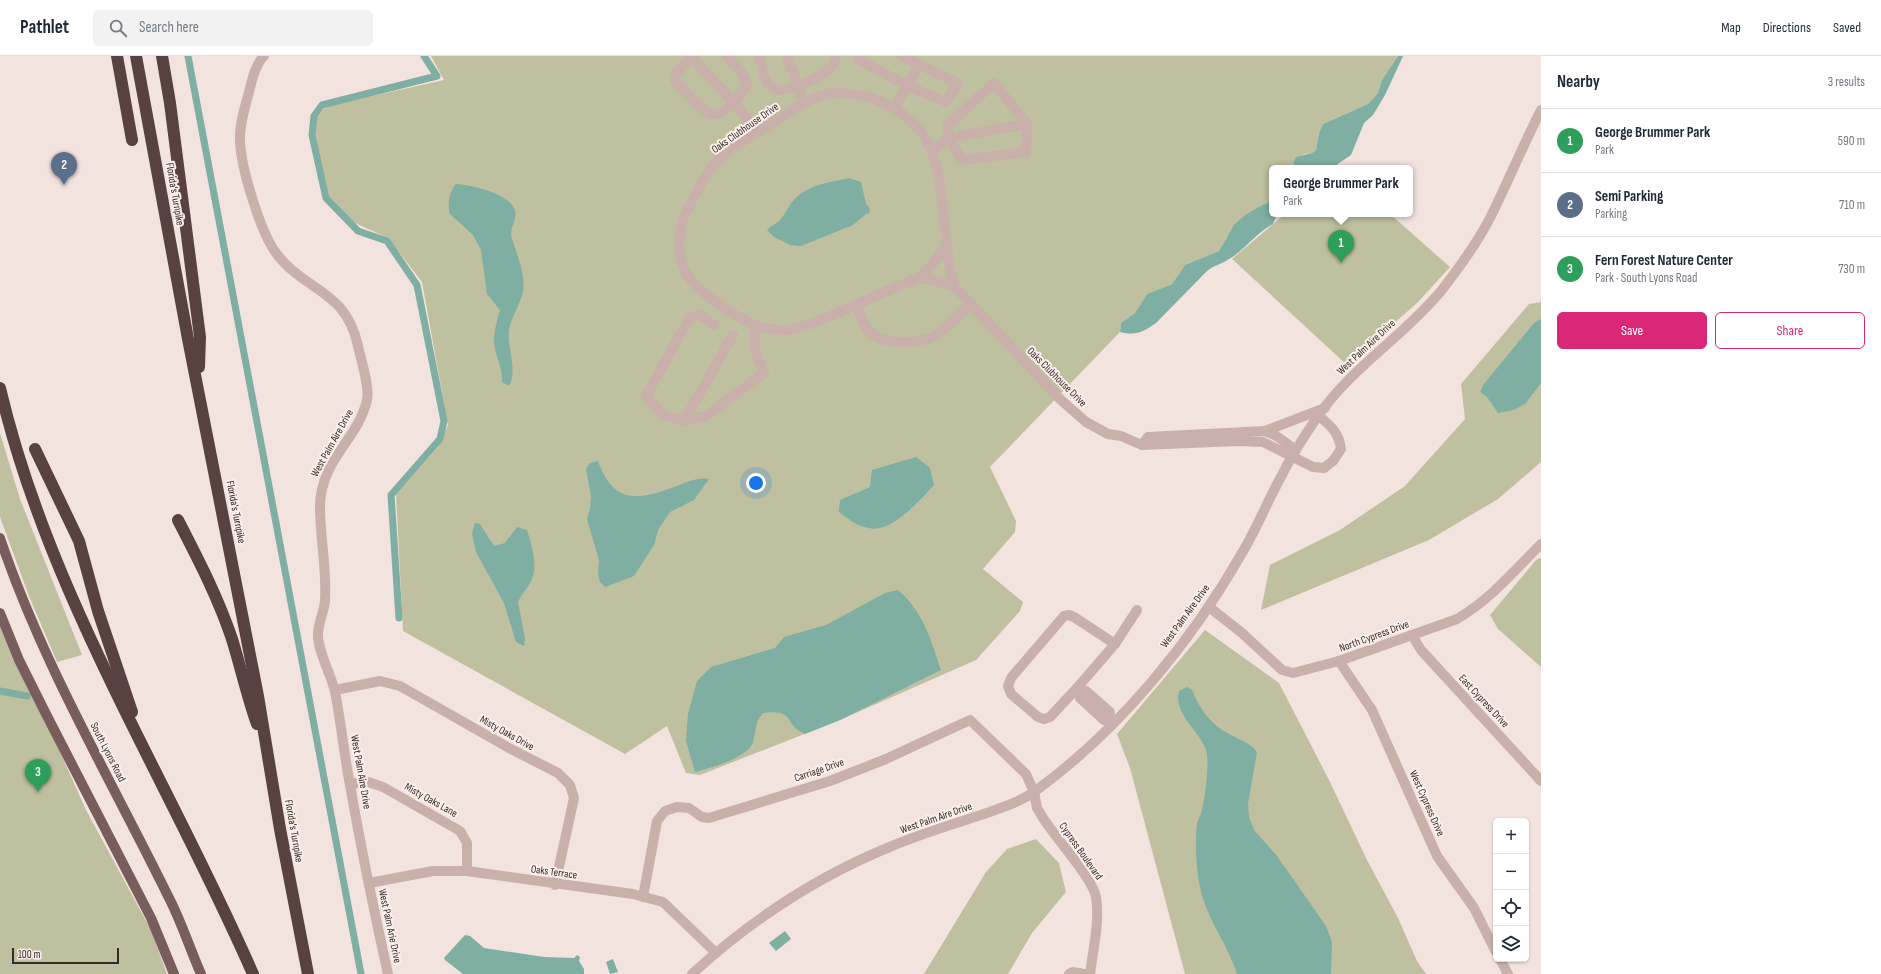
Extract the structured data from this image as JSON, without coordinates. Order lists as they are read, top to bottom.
{
  "streets": {
    "highway": ["Florida's Turnpike"],
    "main road": ["South Lyons Road"],
    "street": [
      "Oaks Clubhouse Drive",
      "West Palm Aire Drive",
      "North Cypress Drive",
      "East Cypress Drive",
      "Misty Oaks Drive",
      "Carriage Drive",
      "Misty Oaks Lane",
      "West Cypress Drive",
      "Cypress Boulevard",
      "Oaks Terrace",
      "West Palm Arie Drive"
    ]
  },
  "crossings": [
    ["Oaks Clubhouse Drive", "West Palm Aire Drive"],
    ["West Palm Aire Drive", "North Cypress Drive"],
    ["West Palm Aire Drive", "Misty Oaks Drive"],
    ["West Palm Aire Drive", "Carriage Drive"],
    ["West Palm Aire Drive", "Misty Oaks Lane"],
    ["West Palm Aire Drive", "Cypress Boulevard"],
    ["West Palm Aire Drive", "Oaks Terrace"],
    ["West Palm Aire Drive", "West Palm Arie Drive"],
    ["North Cypress Drive", "East Cypress Drive"],
    ["North Cypress Drive", "West Cypress Drive"],
    ["Misty Oaks Drive", "Oaks Terrace"],
    ["Carriage Drive", "Cypress Boulevard"],
    ["Carriage Drive", "Oaks Terrace"],
    ["Misty Oaks Lane", "Oaks Terrace"],
    ["Oaks Terrace", "West Palm Arie Drive"]
  ],
  "scale_bar": "100 m",
  "page": {
    "header": "Pathlet",
    "search": "Search here",
    "nav": ["Map", "Directions", "Saved"],
    "heading": ["Nearby", "3 results"],
    "list": [
      {
        "mark": "1",
        "name": "George Brummer Park",
        "note": "Park",
        "value": "590 m"
      },
      {
        "mark": "2",
        "name": "Semi Parking",
        "note": "Parking",
        "value": "710 m"
      },
      {
        "mark": "3",
        "name": "Fern Forest Nature Center",
        "note": "Park · South Lyons Road",
        "value": "730 m"
      }
    ],
    "pins": ["2", "1", "3"],
    "popup": ["George Brummer Park", "Park"],
    "buttons": ["Save", "Share"],
    "map_buttons": ["+", "−"],
    "scale": "100 m"
  }
}
